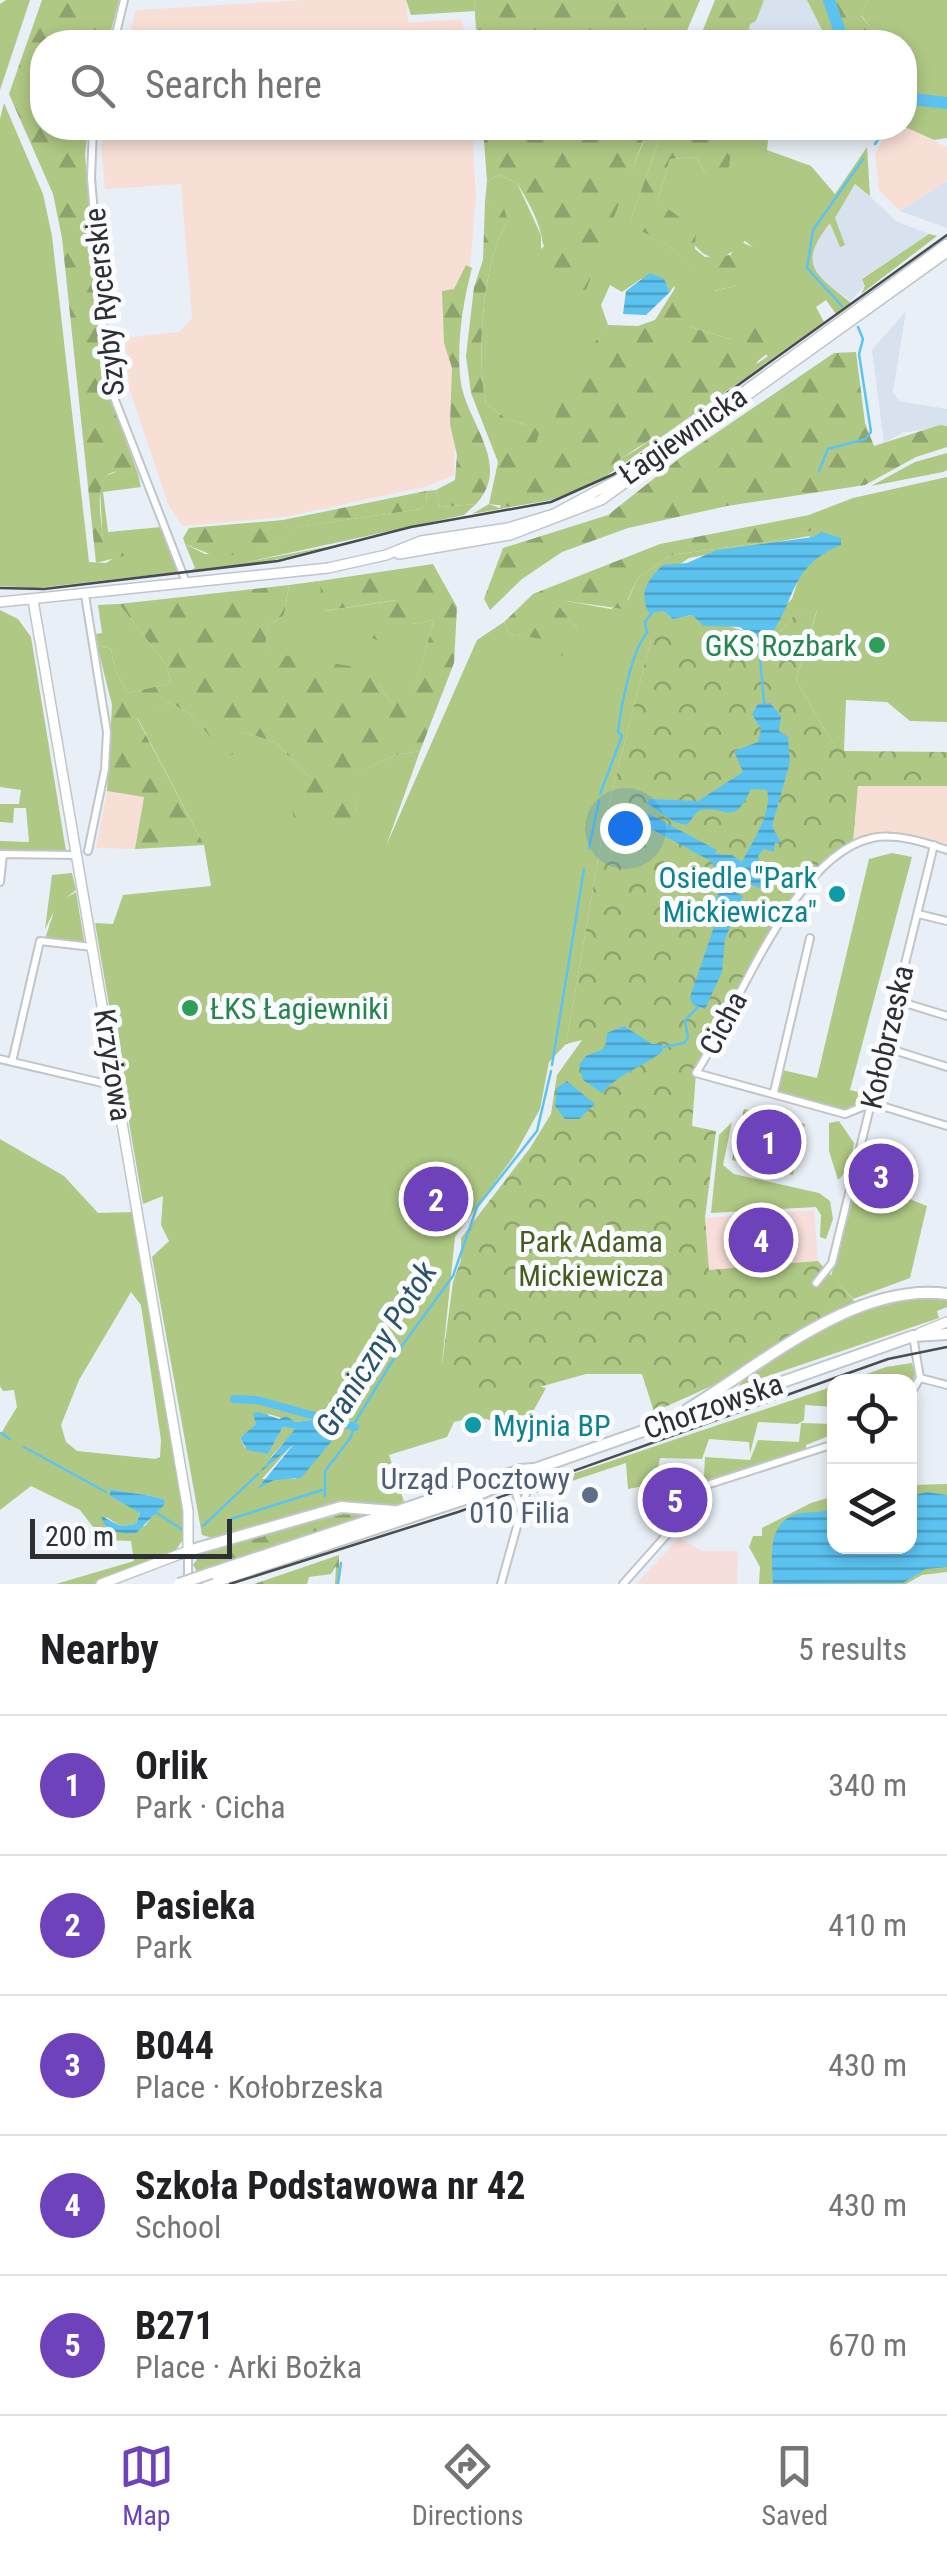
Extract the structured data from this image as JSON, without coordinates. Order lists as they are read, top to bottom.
{
  "streets": {
    "main road": ["Łagiewnicka", "Krzyżowa", "Chorzowska"],
    "street": ["Szyby Rycerskie", "Cicha", "Kołobrzeska"]
  },
  "crossings": [
    ["Szyby Rycerskie", "Łagiewnicka"],
    ["Łagiewnicka", "Krzyżowa"],
    ["Cicha", "Kołobrzeska"]
  ],
  "water": ["Graniczny Potok"],
  "parks": ["Park Adama Mickiewicza"],
  "places": [
    "GKS Rozbark",
    "Osiedle \"Park Mickiewicza\"",
    "ŁKS Łagiewniki",
    "Myjnia BP",
    "Urząd Pocztowy 010 Filia"
  ],
  "scale_bar": "200 m",
  "page": {
    "search": "Search here",
    "pins": [
      "1",
      "3",
      "2",
      "4",
      "5"
    ],
    "scale": "200 m",
    "heading": ["Nearby", "5 results"],
    "list": [
      {
        "mark": "1",
        "name": "Orlik",
        "note": "Park · Cicha",
        "value": "340 m"
      },
      {
        "mark": "2",
        "name": "Pasieka",
        "note": "Park",
        "value": "410 m"
      },
      {
        "mark": "3",
        "name": "B044",
        "note": "Place · Kołobrzeska",
        "value": "430 m"
      },
      {
        "mark": "4",
        "name": "Szkoła Podstawowa nr 42",
        "note": "School",
        "value": "430 m"
      },
      {
        "mark": "5",
        "name": "B271",
        "note": "Place · Arki Bożka",
        "value": "670 m"
      }
    ],
    "nav": ["Map", "Directions", "Saved"]
  }
}
